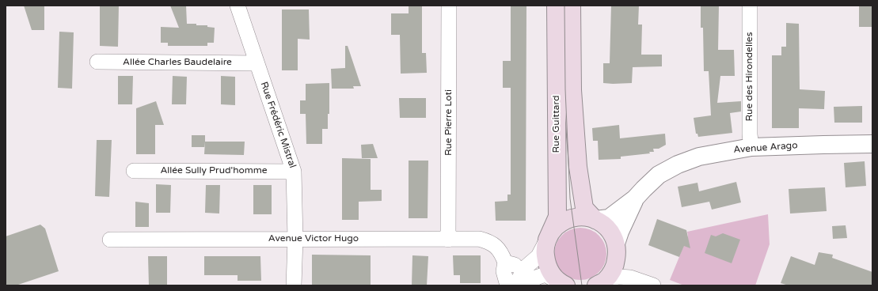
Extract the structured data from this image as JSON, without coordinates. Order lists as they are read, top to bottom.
{
  "streets": {
    "main road": ["Rue Guittard"],
    "street": [
      "Allée Charles Baudelaire",
      "Rue des Hirondelles",
      "Rue Pierre Loti",
      "Rue Frédéric Mistral",
      "Avenue Arago",
      "Allée Sully Prud'homme",
      "Avenue Victor Hugo"
    ]
  },
  "crossings": [
    ["Allée Charles Baudelaire", "Rue Frédéric Mistral"],
    ["Rue des Hirondelles", "Avenue Arago"],
    ["Rue Pierre Loti", "Avenue Victor Hugo"],
    ["Rue Guittard", "Avenue Arago"],
    ["Rue Frédéric Mistral", "Allée Sully Prud'homme"],
    ["Rue Frédéric Mistral", "Avenue Victor Hugo"]
  ]
}
